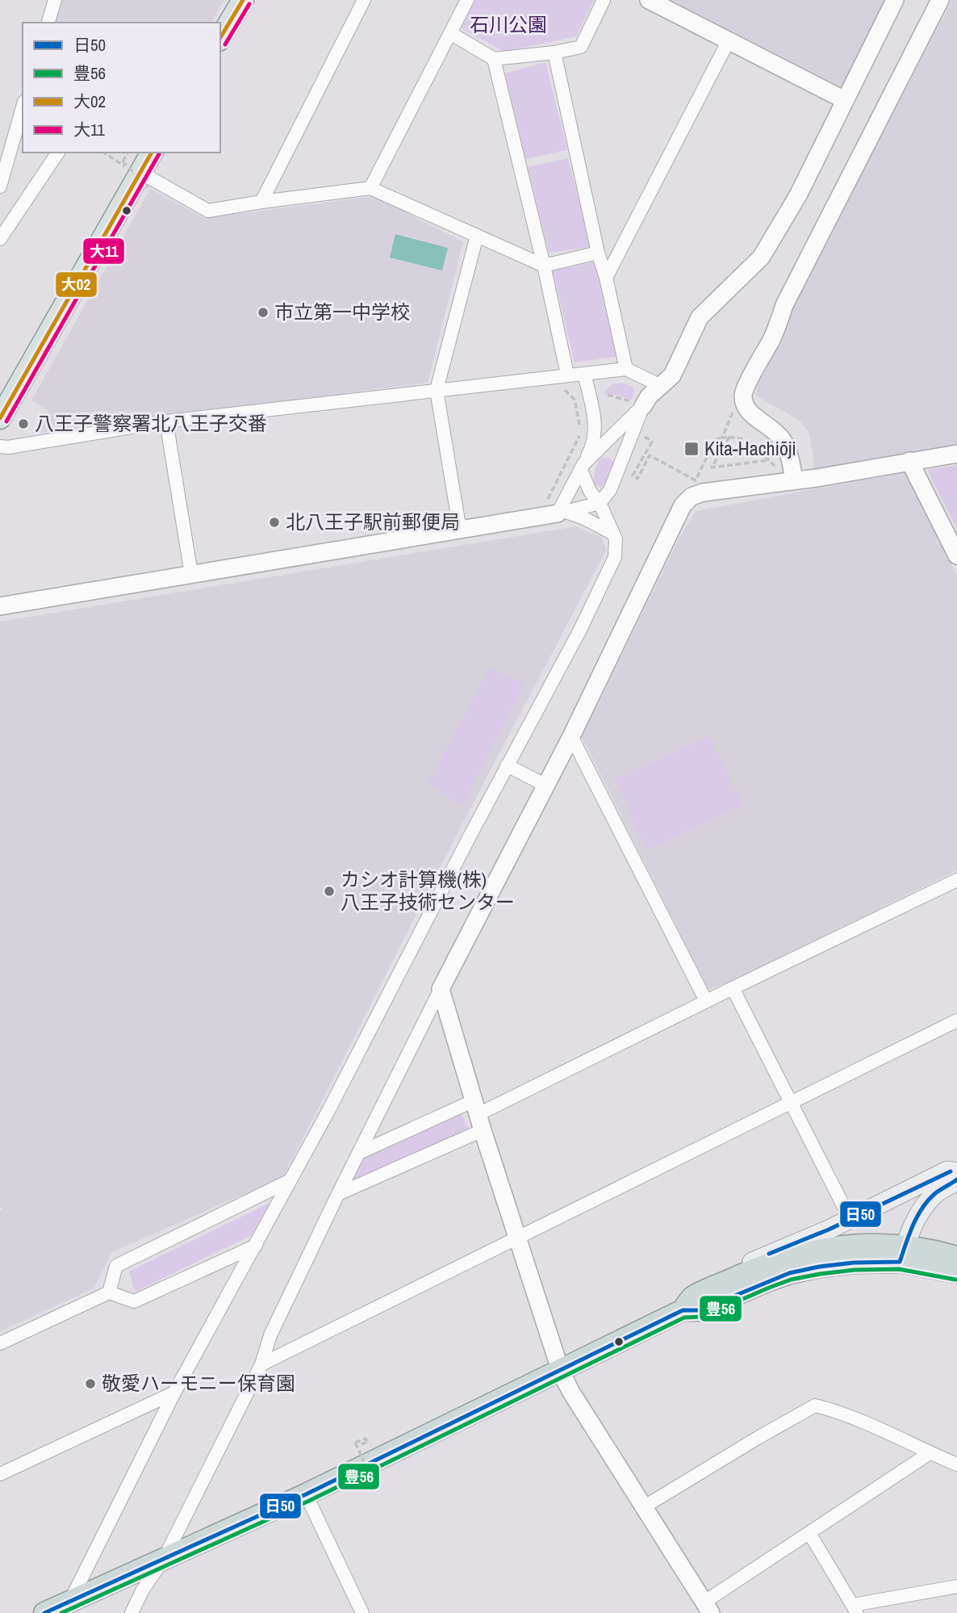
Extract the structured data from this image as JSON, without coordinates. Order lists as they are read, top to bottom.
{
  "parks": ["石川公園"],
  "places": {
    "other": [
      "市立第一中学校",
      "八王子警察署北八王子交番",
      "北八王子駅前郵便局",
      "カシオ計算機(株) 八王子技術センター",
      "敬愛ハーモニー保育園"
    ],
    "transit": ["Kita-Hachiōji"]
  },
  "lines": [
    "transit line 大02",
    "transit line 大11",
    "transit line 日50",
    "transit line 豊56"
  ],
  "legend": [
    "日50",
    "豊56",
    "大02",
    "大11"
  ]
}
